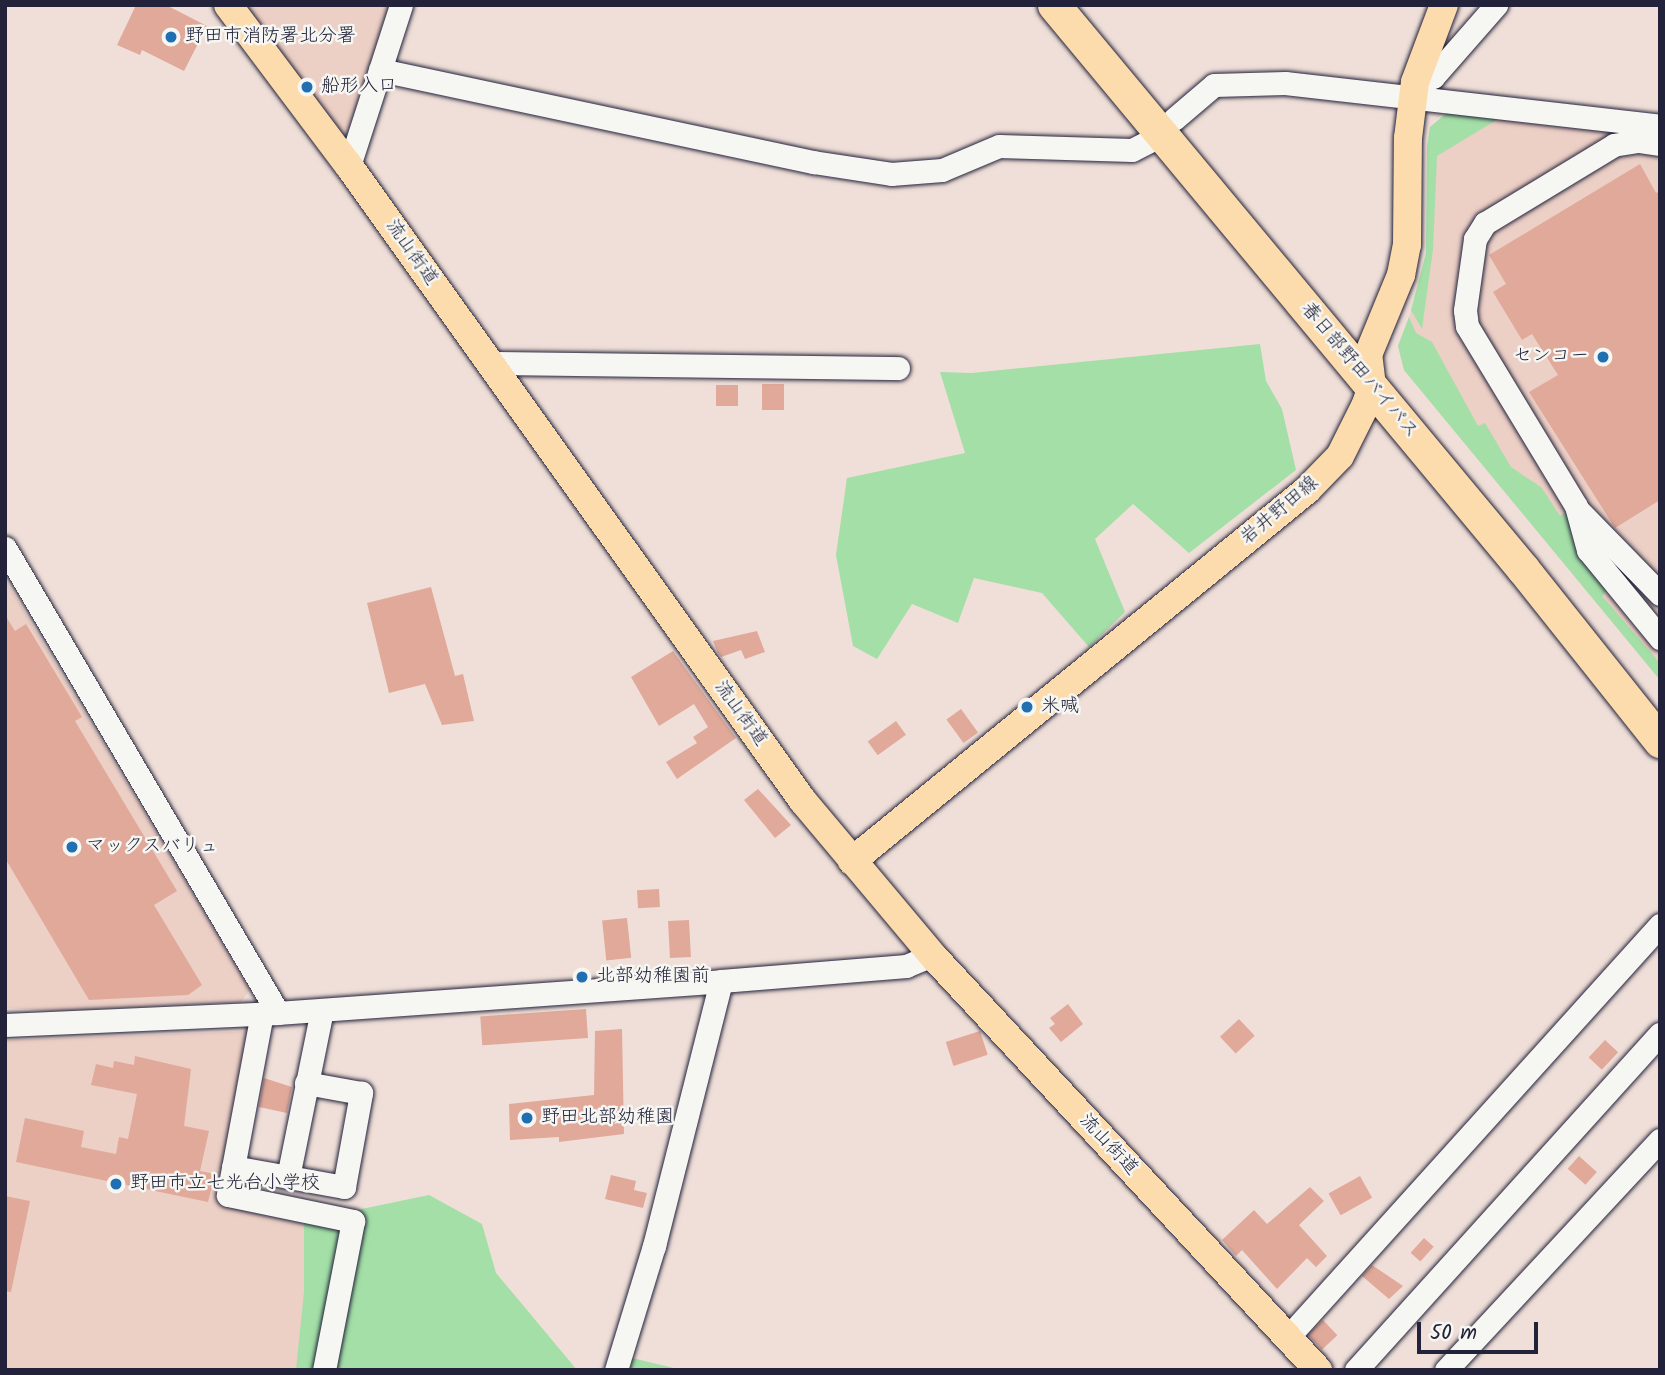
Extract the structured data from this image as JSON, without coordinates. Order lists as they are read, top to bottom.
{
  "streets": {
    "highway": ["春日部野田バイパス"],
    "main road": ["流山街道", "岩井野田線"]
  },
  "crossings": [
    ["流山街道", "岩井野田線"],
    ["春日部野田バイパス", "岩井野田線"]
  ],
  "places": [
    "野田市消防署北分署",
    "船形入口",
    "センコー",
    "米喊",
    "マックスバリュ",
    "北部幼稚園前",
    "野田北部幼稚園",
    "野田市立七光台小学校"
  ],
  "scale_bar": "50 m"
}
